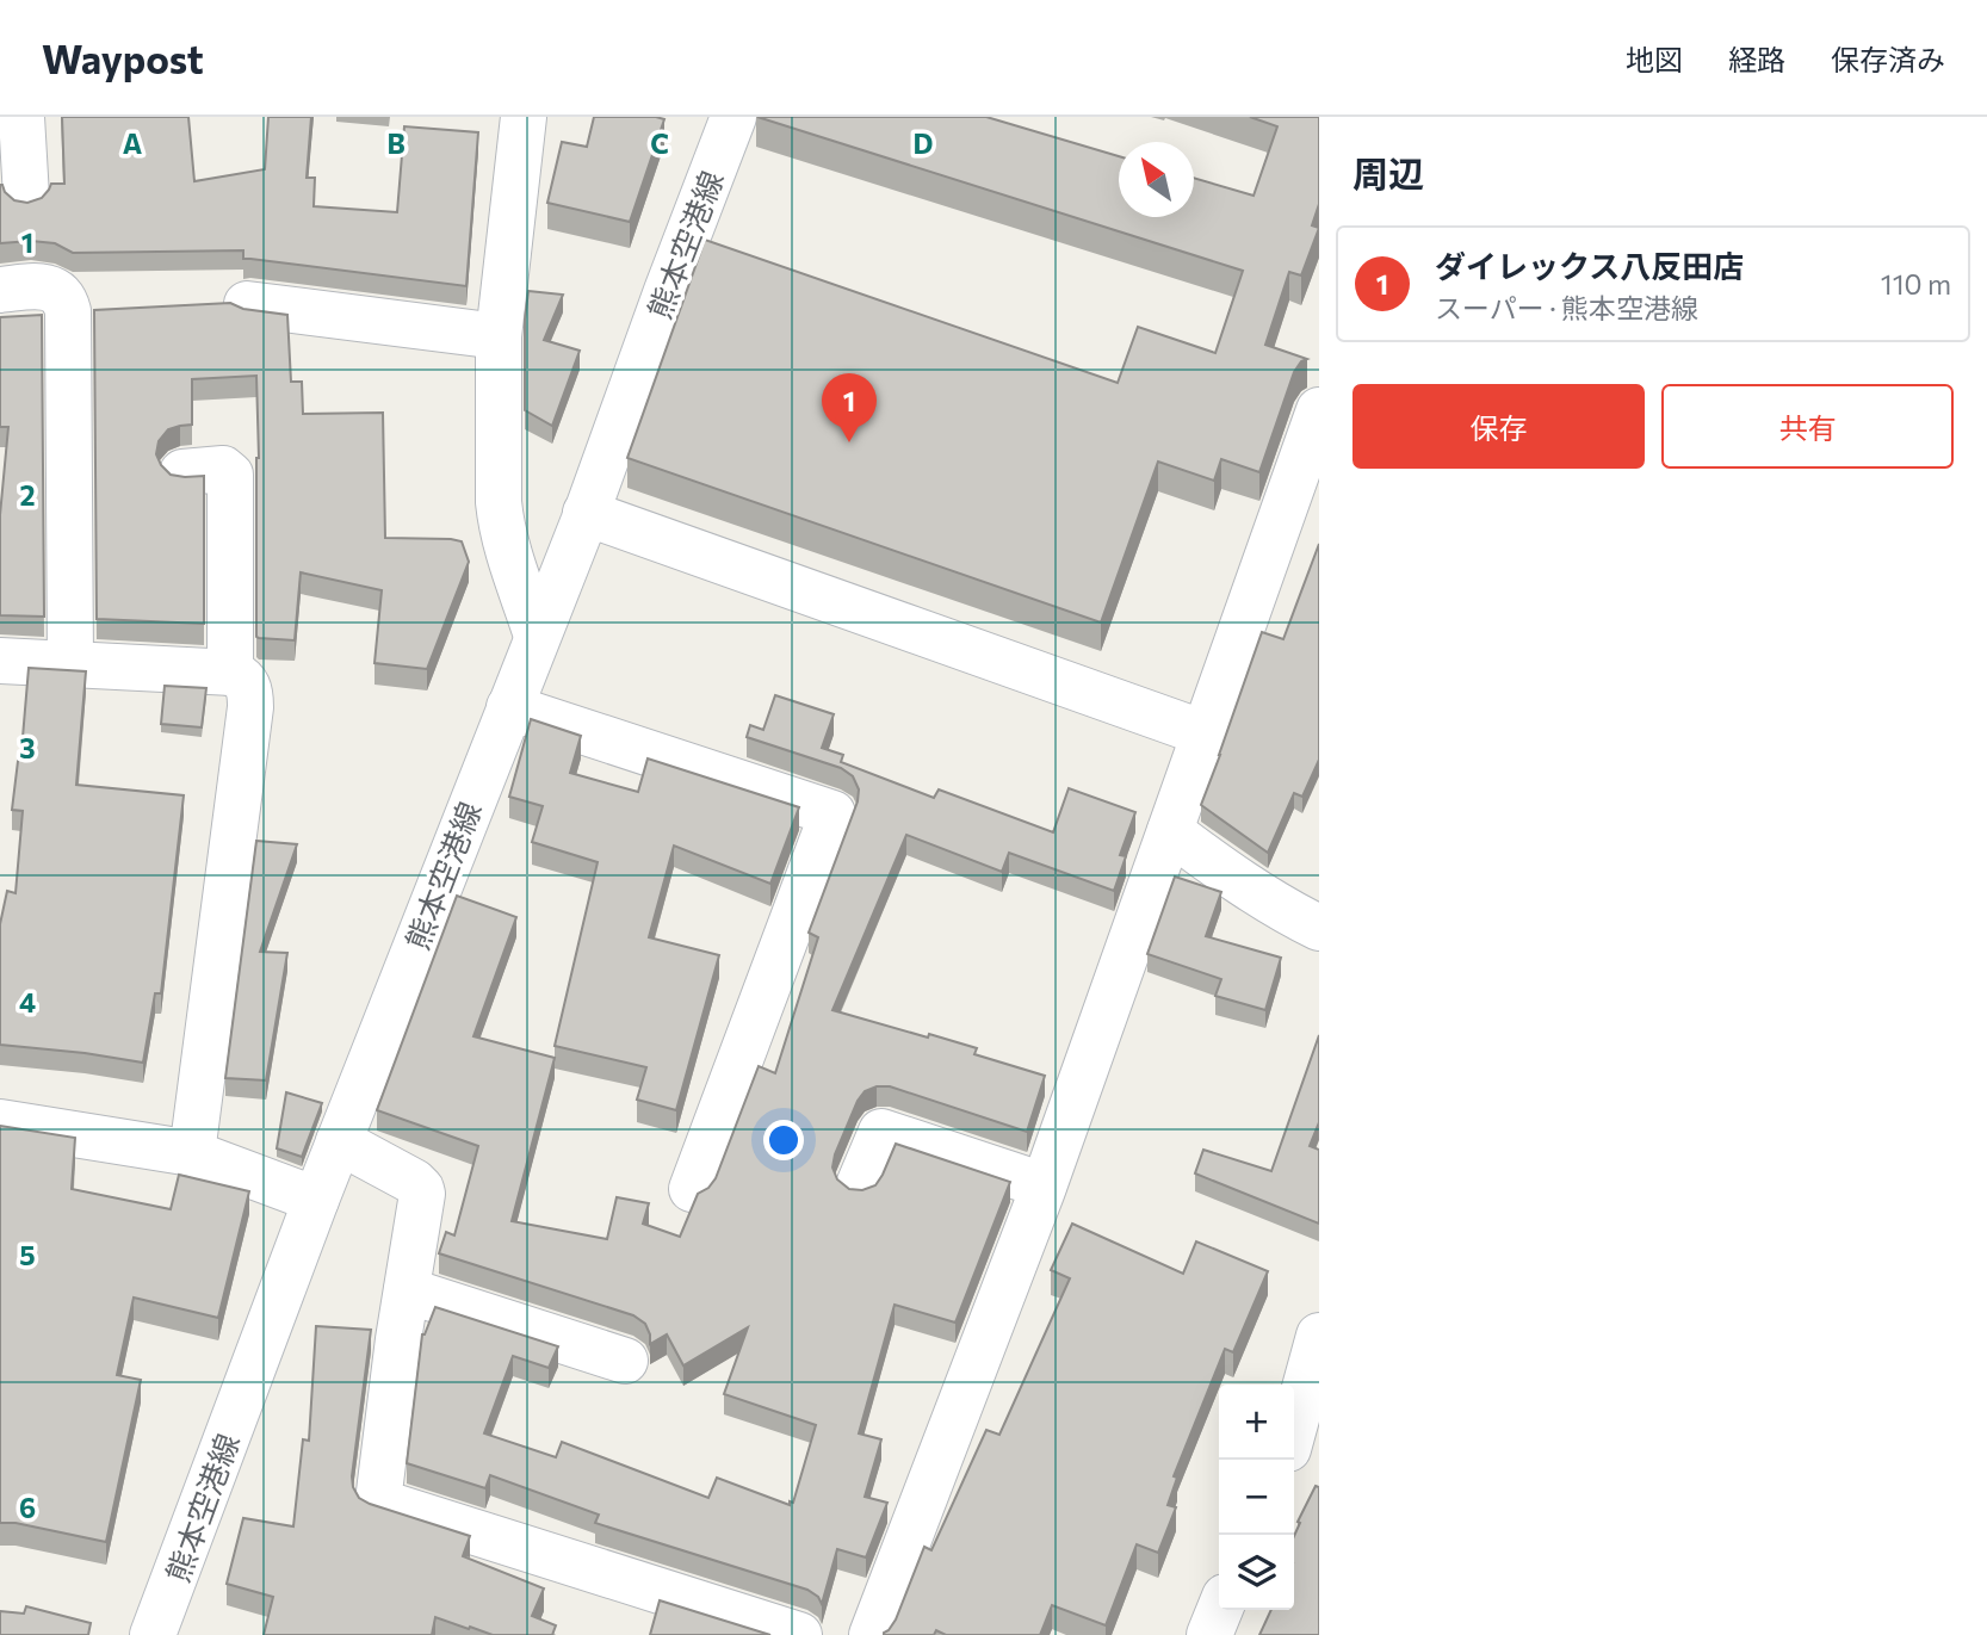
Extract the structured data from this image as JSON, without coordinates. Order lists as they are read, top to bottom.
{
  "streets": {
    "street": ["熊本空港線"]
  },
  "north": "top left",
  "page": {
    "header": "Waypost",
    "nav": ["地図", "経路", "保存済み"],
    "heading": "周辺",
    "list": [
      {
        "mark": "1",
        "name": "ダイレックス八反田店",
        "note": "スーパー · 熊本空港線",
        "value": "110 m"
      }
    ],
    "buttons": ["保存", "共有"],
    "pins": "1",
    "map_buttons": ["+", "−"]
  },
  "grid": {
    "columns": [
      "A",
      "B",
      "C",
      "D"
    ],
    "rows": [
      "1",
      "2",
      "3",
      "4",
      "5",
      "6"
    ]
  }
}
